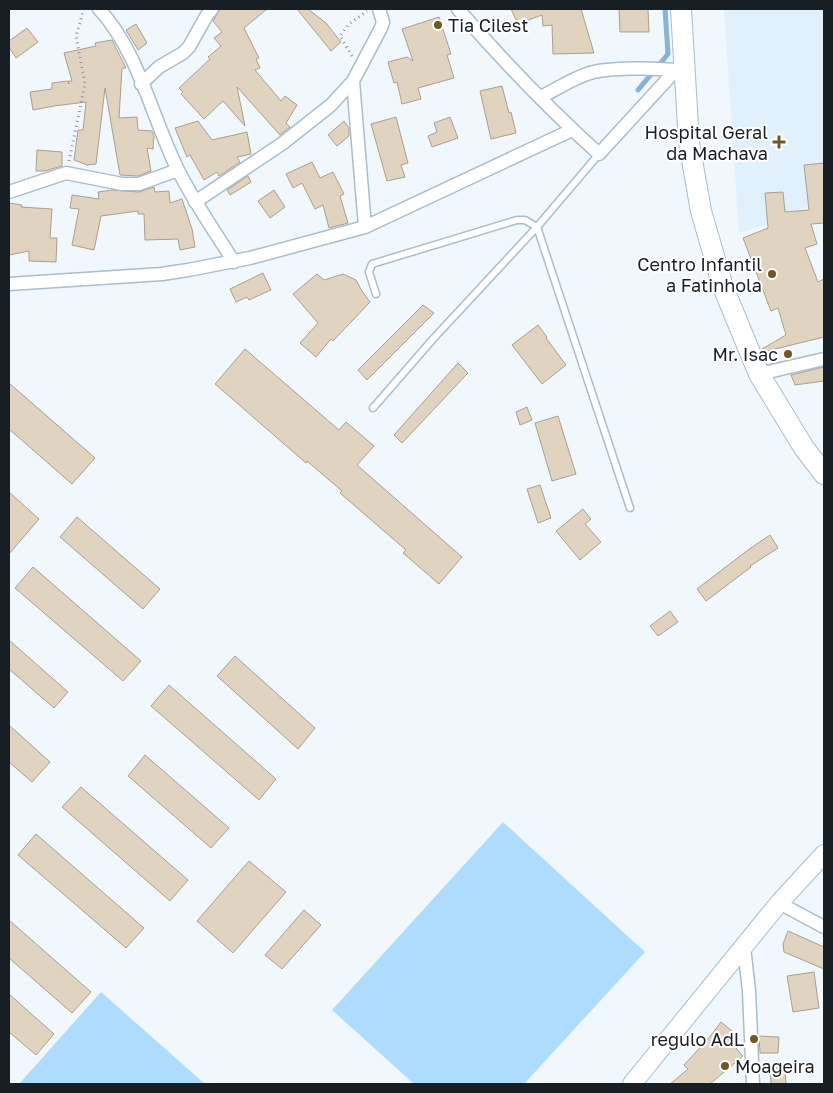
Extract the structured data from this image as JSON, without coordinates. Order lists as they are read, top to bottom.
{
  "places": {
    "other": [
      "Tia Cilest",
      "Centro Infantil a Fatinhola",
      "Mr. Isac",
      "regulo AdL",
      "Moageira"
    ],
    "health": ["Hospital Geral da Machava"]
  }
}
